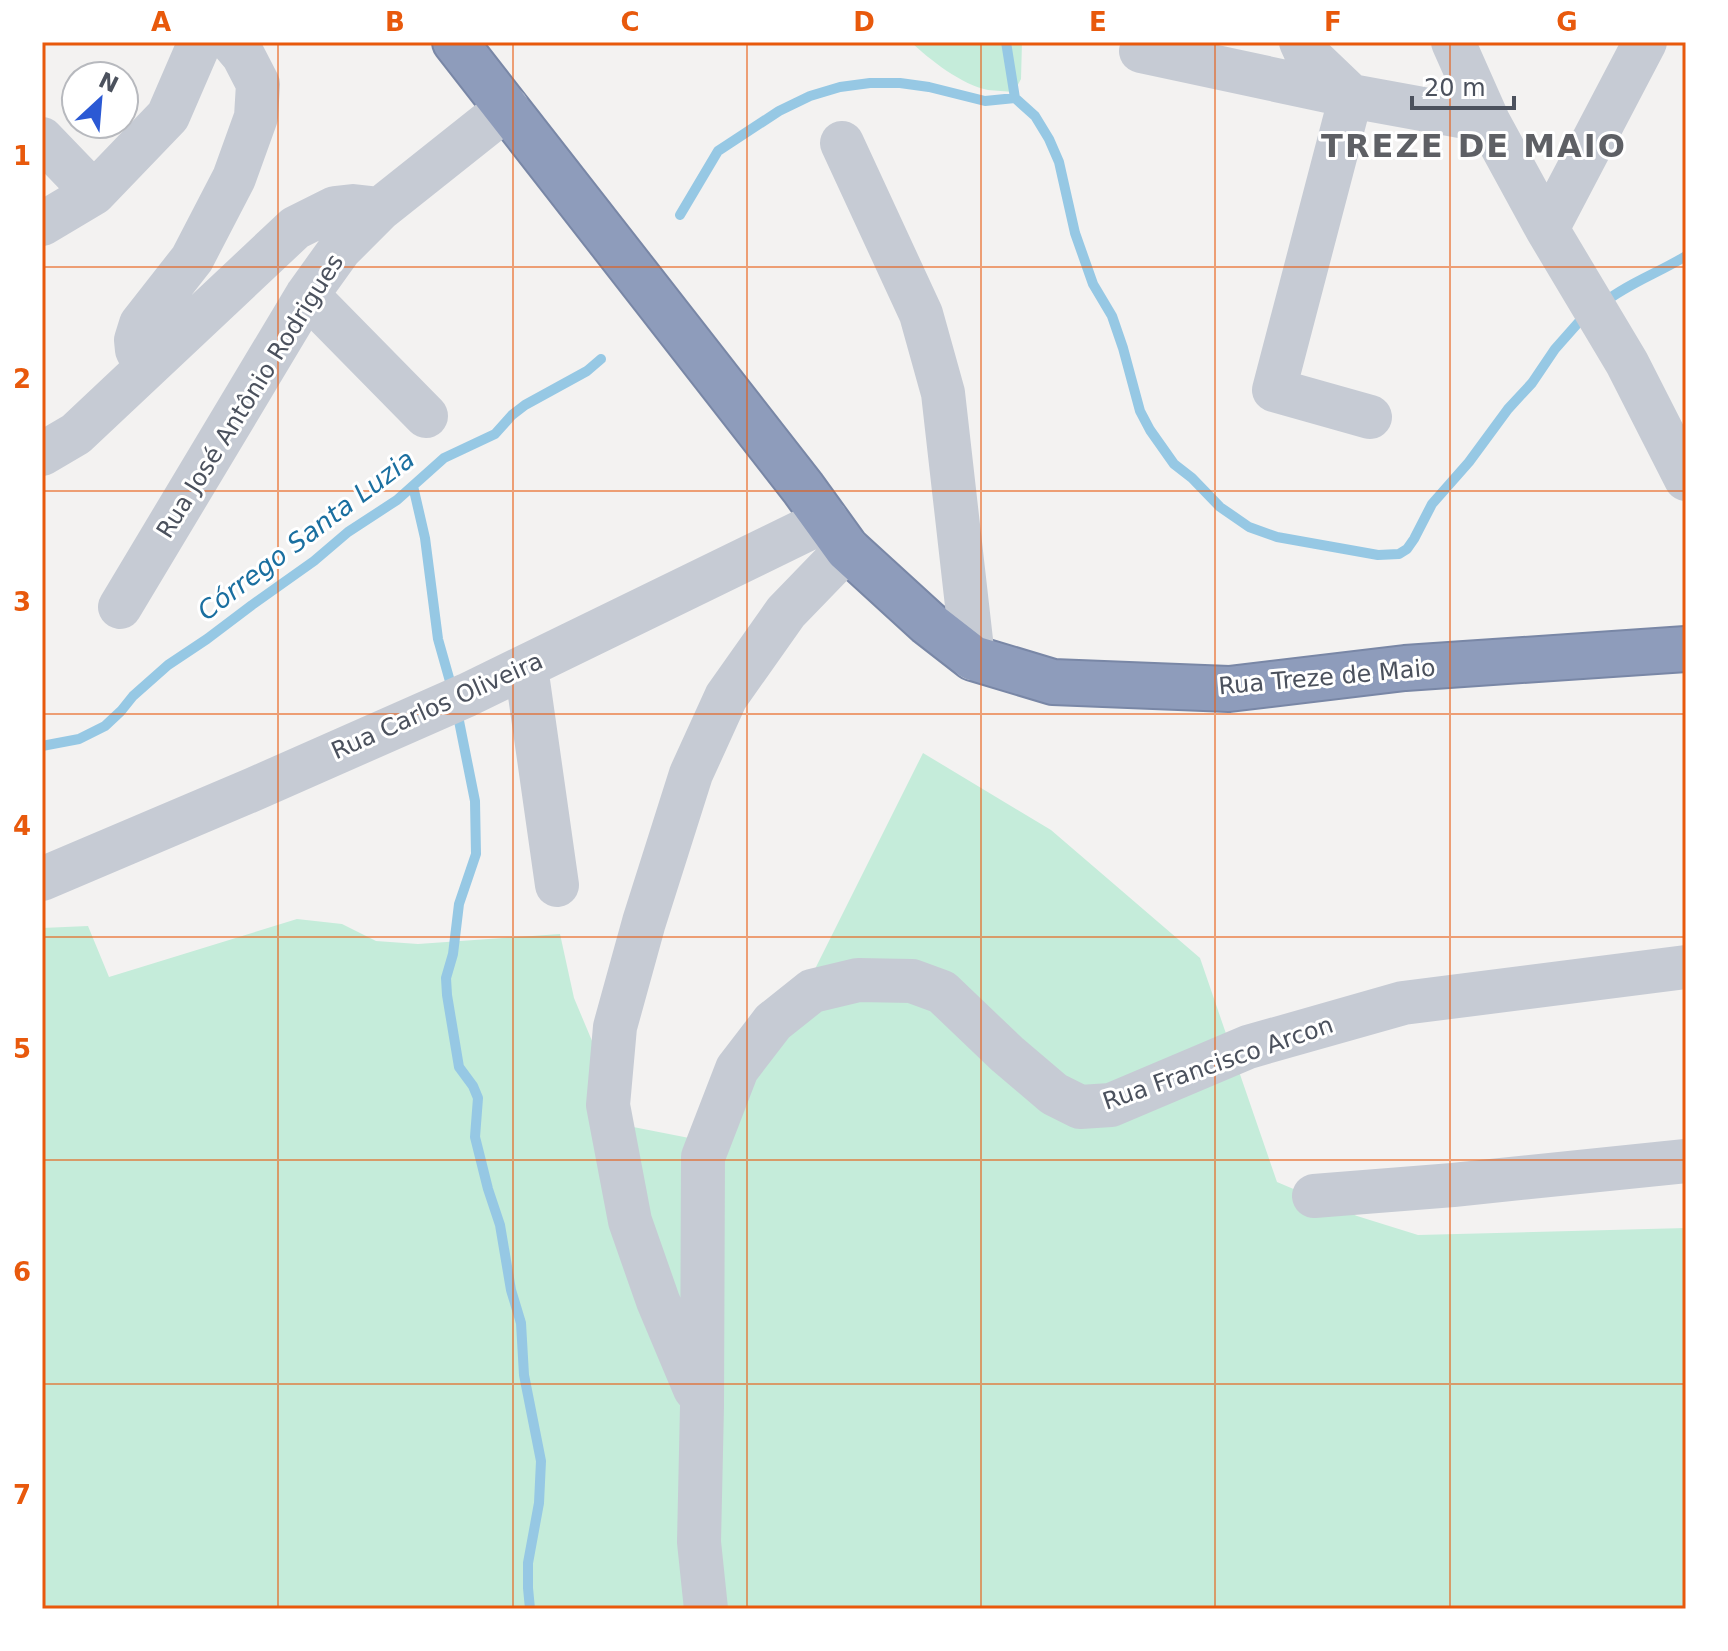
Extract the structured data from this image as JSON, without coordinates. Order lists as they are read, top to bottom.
{
  "streets": {
    "highway": ["Rua Treze de Maio"],
    "street": ["Rua José Antônio Rodrigues", "Rua Carlos Oliveira", "Rua Francisco Arcon"]
  },
  "crossings": [
    ["Rua José Antônio Rodrigues", "Rua Treze de Maio"],
    ["Rua Treze de Maio", "Rua Carlos Oliveira"]
  ],
  "districts": ["TREZE DE MAIO"],
  "water": ["Córrego Santa Luzia"],
  "scale_bar": "20 m",
  "north": "top right",
  "grid": {
    "columns": [
      "A",
      "B",
      "C",
      "D",
      "E",
      "F",
      "G"
    ],
    "rows": [
      "1",
      "2",
      "3",
      "4",
      "5",
      "6",
      "7"
    ]
  }
}
